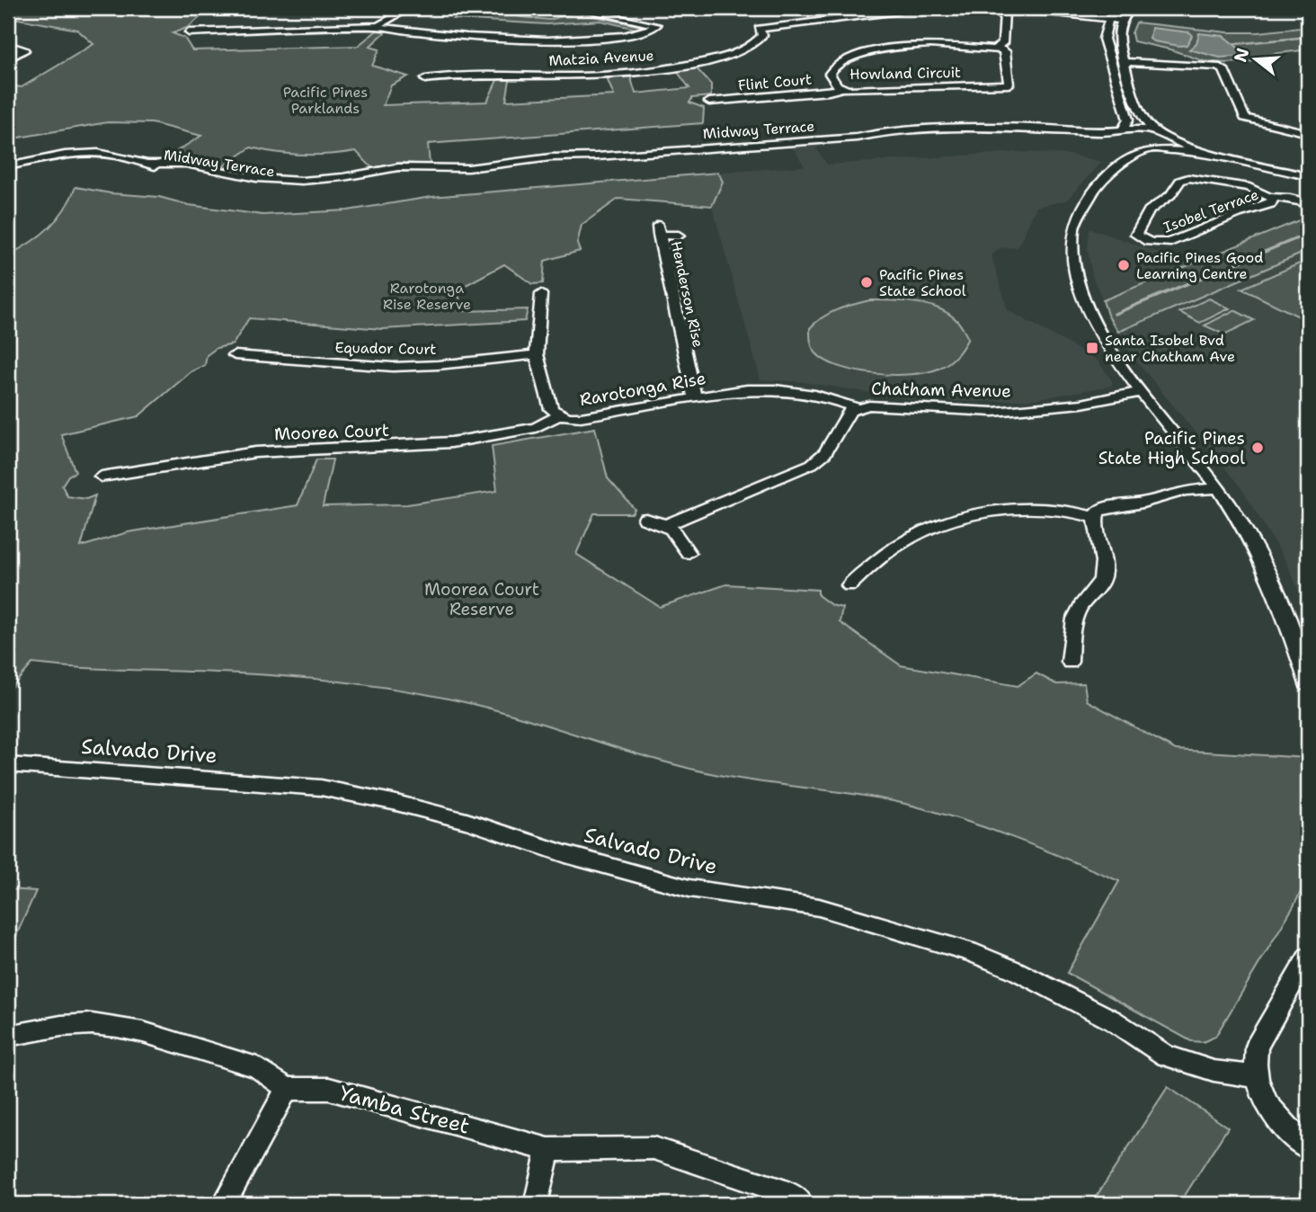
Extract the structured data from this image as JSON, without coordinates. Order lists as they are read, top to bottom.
{
  "streets": {
    "street": [
      "Matzia Avenue",
      "Howland Circuit",
      "Flint Court",
      "Midway Terrace",
      "Isobel Terrace",
      "Henderson Rise",
      "Equador Court",
      "Rarotonga Rise",
      "Chatham Avenue",
      "Moorea Court",
      "Salvado Drive",
      "Yamba Street"
    ]
  },
  "crossings": [
    ["Howland Circuit", "Flint Court"],
    ["Henderson Rise", "Rarotonga Rise"],
    ["Equador Court", "Rarotonga Rise"],
    ["Rarotonga Rise", "Chatham Avenue"],
    ["Rarotonga Rise", "Moorea Court"]
  ],
  "parks": ["Pacific Pines Parklands", "Rarotonga Rise Reserve", "Moorea Court Reserve"],
  "places": {
    "other": ["Pacific Pines Good Learning Centre", "Pacific Pines State School", "Pacific Pines State High School"],
    "transit": ["Santa Isobel Bvd near Chatham Ave"]
  },
  "north": "left"
}
